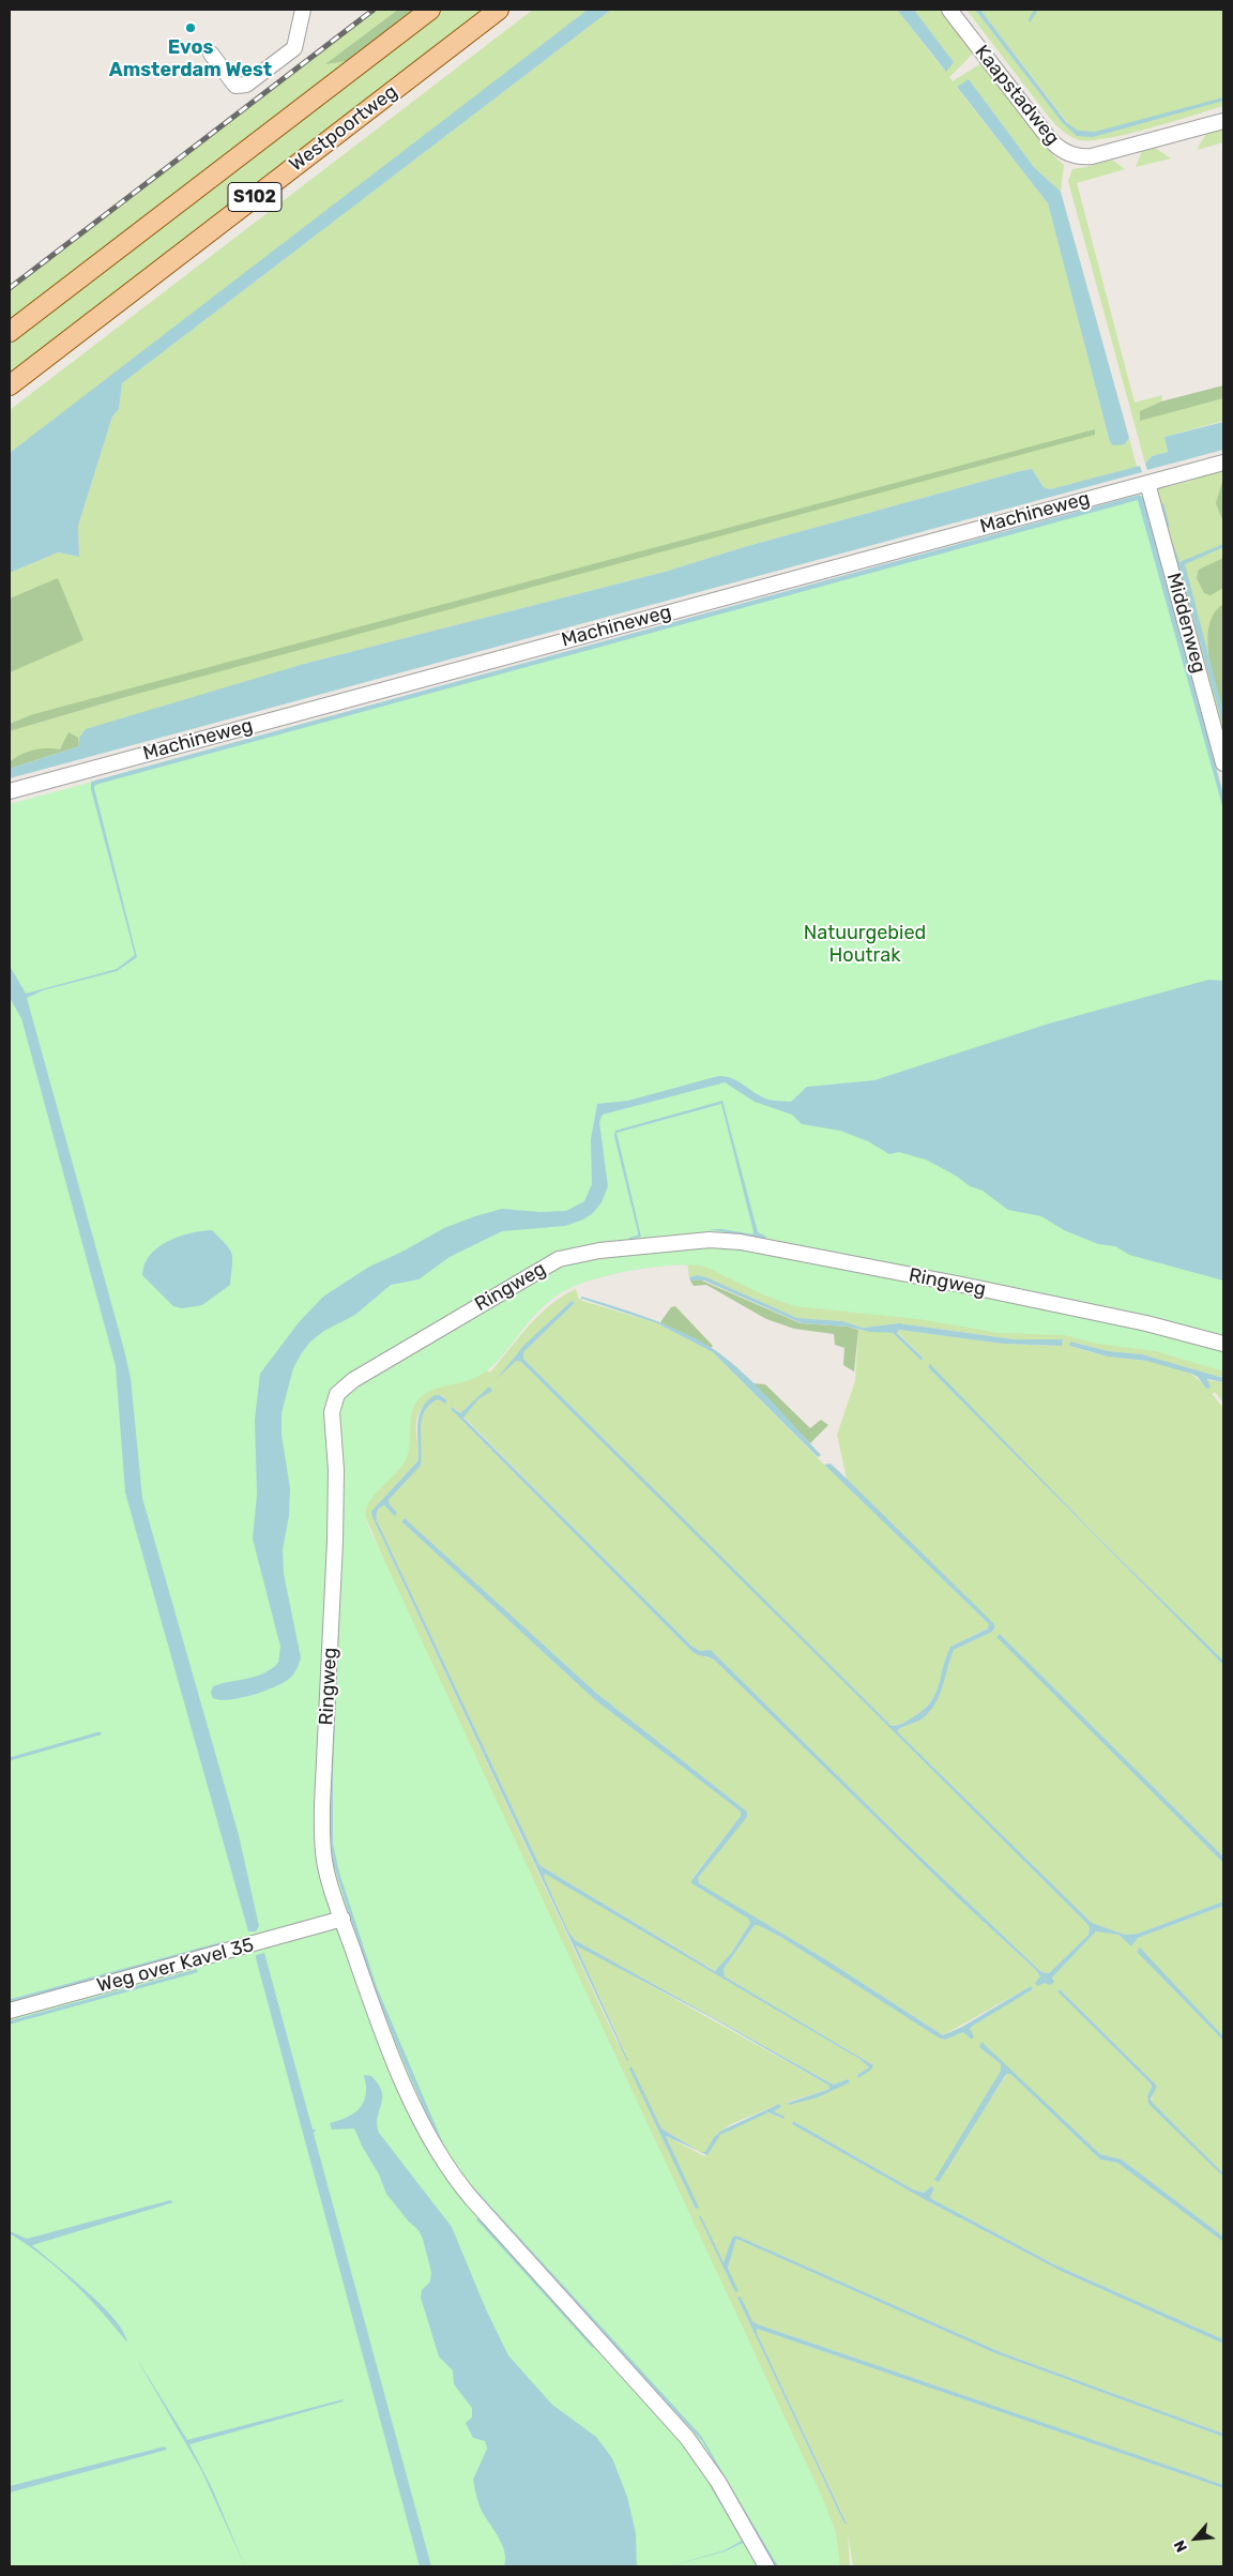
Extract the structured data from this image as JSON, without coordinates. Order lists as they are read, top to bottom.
{
  "streets": {
    "main road": ["Westpoortweg", "S102"],
    "street": [
      "Kaapstadweg",
      "Machineweg",
      "Middenweg",
      "Ringweg",
      "Weg over Kavel 35"
    ]
  },
  "crossings": [
    ["Machineweg", "Middenweg"],
    ["Ringweg", "Weg over Kavel 35"]
  ],
  "parks": ["Natuurgebied Houtrak"],
  "places": ["Evos Amsterdam West"],
  "north": "bottom left"
}
